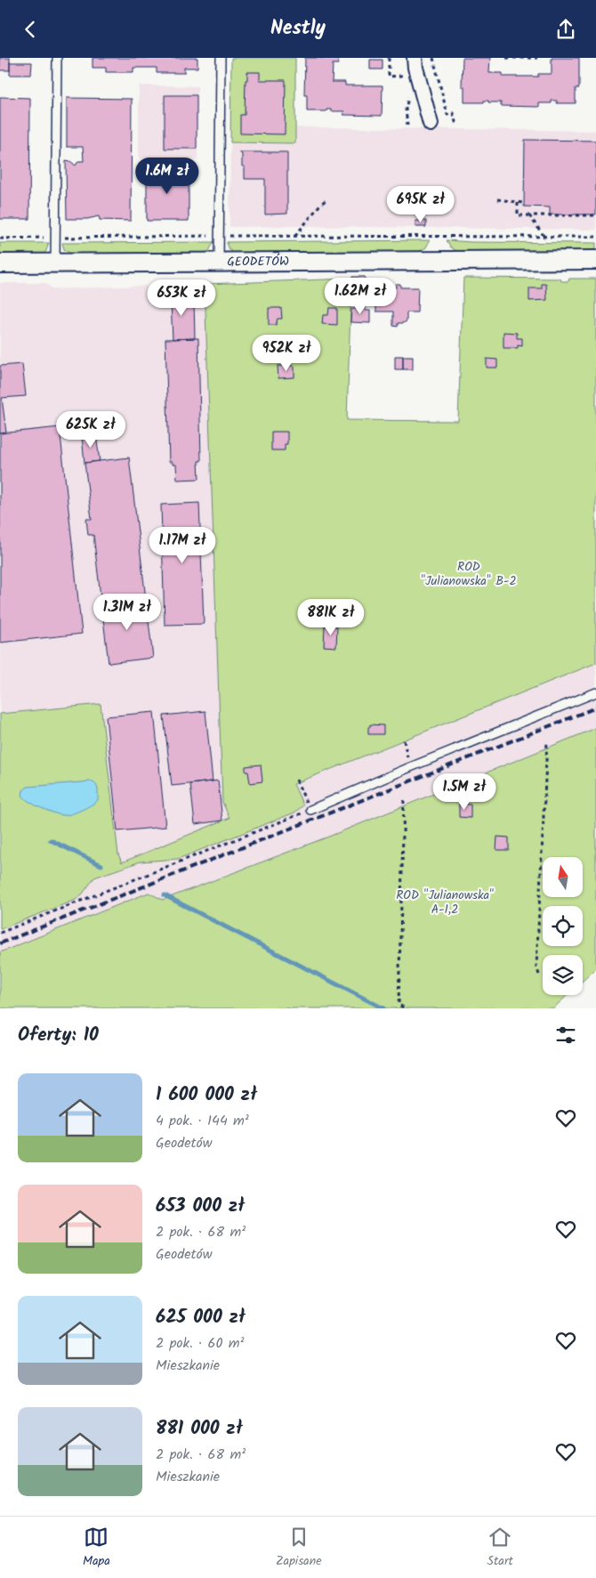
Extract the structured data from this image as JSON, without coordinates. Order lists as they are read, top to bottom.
{
  "streets": {
    "street": ["GEODETÓW"]
  },
  "parks": ["ROD \"Julianowska\" B-2", "ROD \"Julianowska\" A-1,2"],
  "north": "top",
  "page": {
    "header": "Nestly",
    "price": [
      "1.6M zł",
      "695K zł",
      "1.62M zł",
      "653K zł",
      "952K zł",
      "625K zł",
      "1.17M zł",
      "1.31M zł",
      "881K zł",
      "1.5M zł"
    ],
    "heading": "Oferty: 10",
    "list": [
      {
        "name": "1 600 000 zł",
        "note": "4 pok. · 144 m² · Geodetów"
      },
      {
        "name": "653 000 zł",
        "note": "2 pok. · 68 m² · Geodetów"
      },
      {
        "name": "625 000 zł",
        "note": "2 pok. · 60 m² · Mieszkanie"
      },
      {
        "name": "881 000 zł",
        "note": "2 pok. · 68 m² · Mieszkanie"
      }
    ],
    "tabs": ["Mapa", "Zapisane", "Start"]
  }
}
